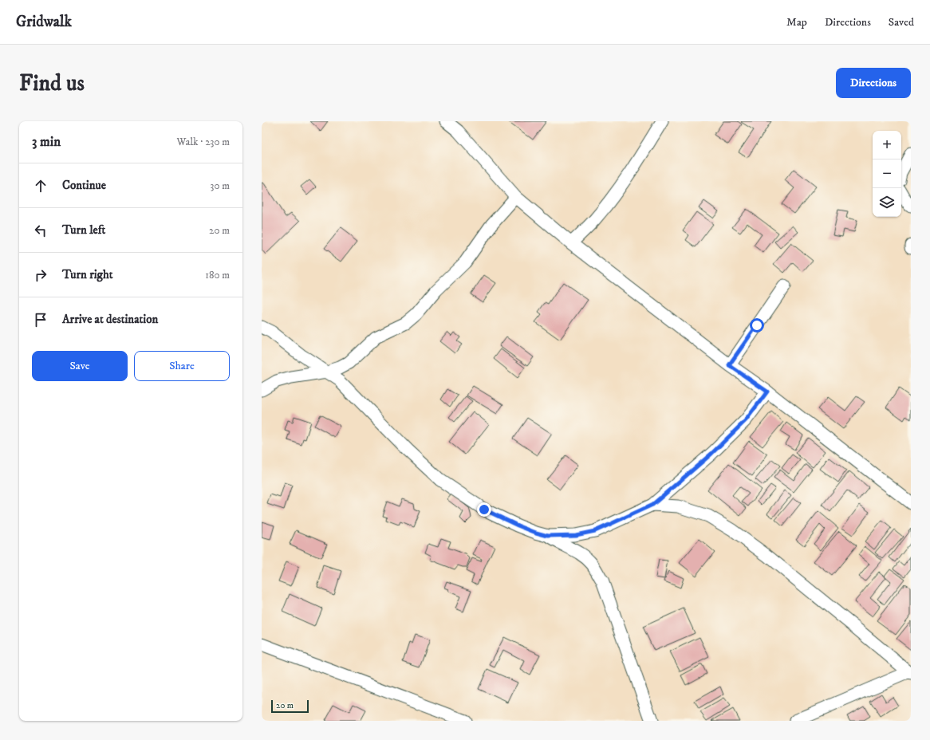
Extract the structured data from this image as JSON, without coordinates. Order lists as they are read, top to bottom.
{
  "scale_bar": "20 m",
  "page": {
    "header": "Gridwalk",
    "nav": ["Map", "Directions", "Saved"],
    "buttons": [
      "Directions",
      ["Save", "Share"]
    ],
    "title": "Find us",
    "heading": ["3 min", "Walk · 230 m"],
    "map_buttons": ["+", "−"],
    "list": [
      ["Continue", "30 m"],
      ["Turn left", "20 m"],
      ["Turn right", "180 m"],
      "Arrive at destination"
    ],
    "scale": "20 m"
  }
}
